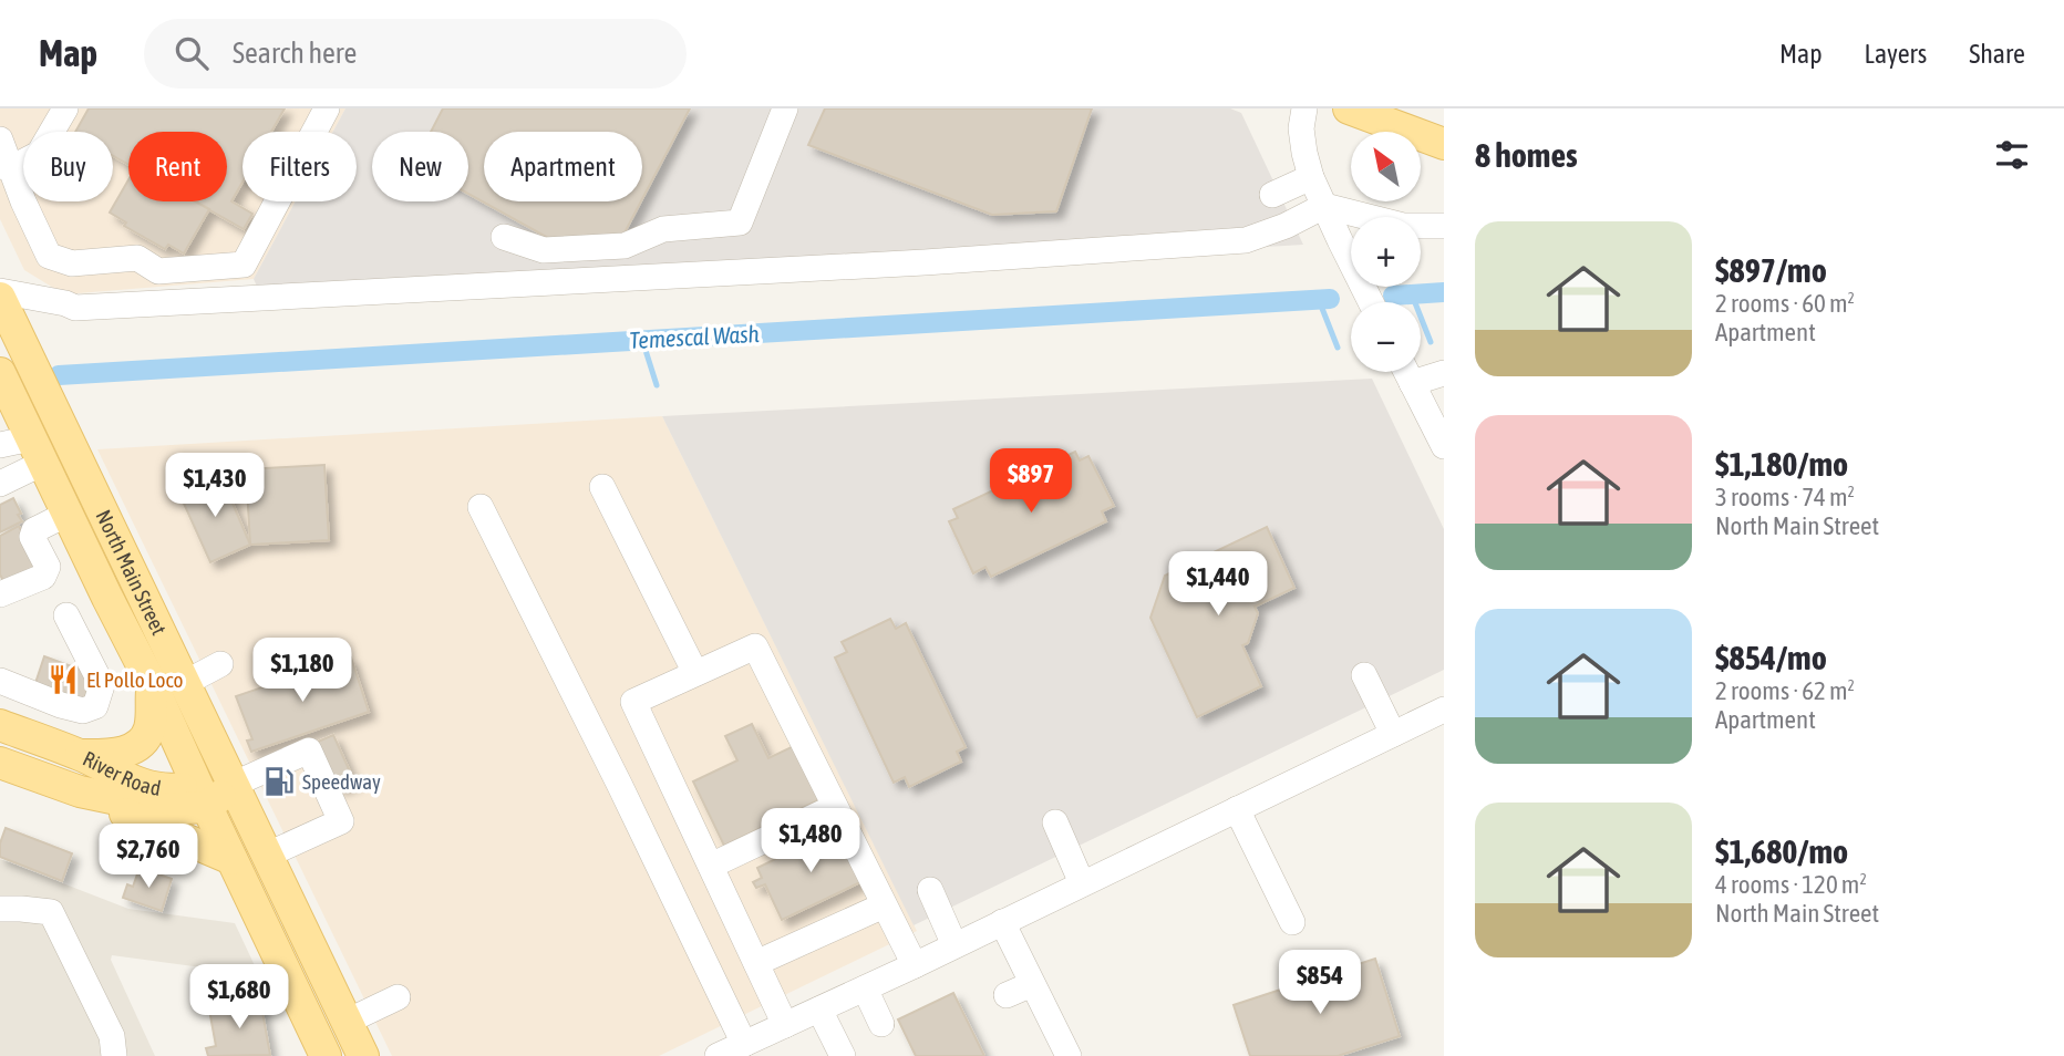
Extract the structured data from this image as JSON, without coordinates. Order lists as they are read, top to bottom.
{
  "streets": {
    "main road": ["North Main Street", "River Road"]
  },
  "crossings": [
    ["North Main Street", "River Road"]
  ],
  "water": ["Temescal Wash"],
  "places": {
    "restaurant": ["El Pollo Loco"],
    "fuel station": ["Speedway"]
  },
  "north": "top left",
  "page": {
    "header": "Map",
    "search": "Search here",
    "nav": ["Map", "Layers", "Share"],
    "heading": "8 homes",
    "map_buttons": ["+", "−"],
    "chip": [
      "Buy",
      "Rent",
      "Filters",
      "New",
      "Apartment"
    ],
    "list": [
      {
        "name": "$897/mo",
        "note": "2 rooms · 60 m² · Apartment"
      },
      {
        "name": "$1,180/mo",
        "note": "3 rooms · 74 m² · North Main Street"
      },
      {
        "name": "$854/mo",
        "note": "2 rooms · 62 m² · Apartment"
      },
      {
        "name": "$1,680/mo",
        "note": "4 rooms · 120 m² · North Main Street"
      }
    ],
    "price": [
      "$897",
      "$1,430",
      "$1,440",
      "$1,180",
      "$1,480",
      "$2,760",
      "$854",
      "$1,680"
    ]
  }
}
